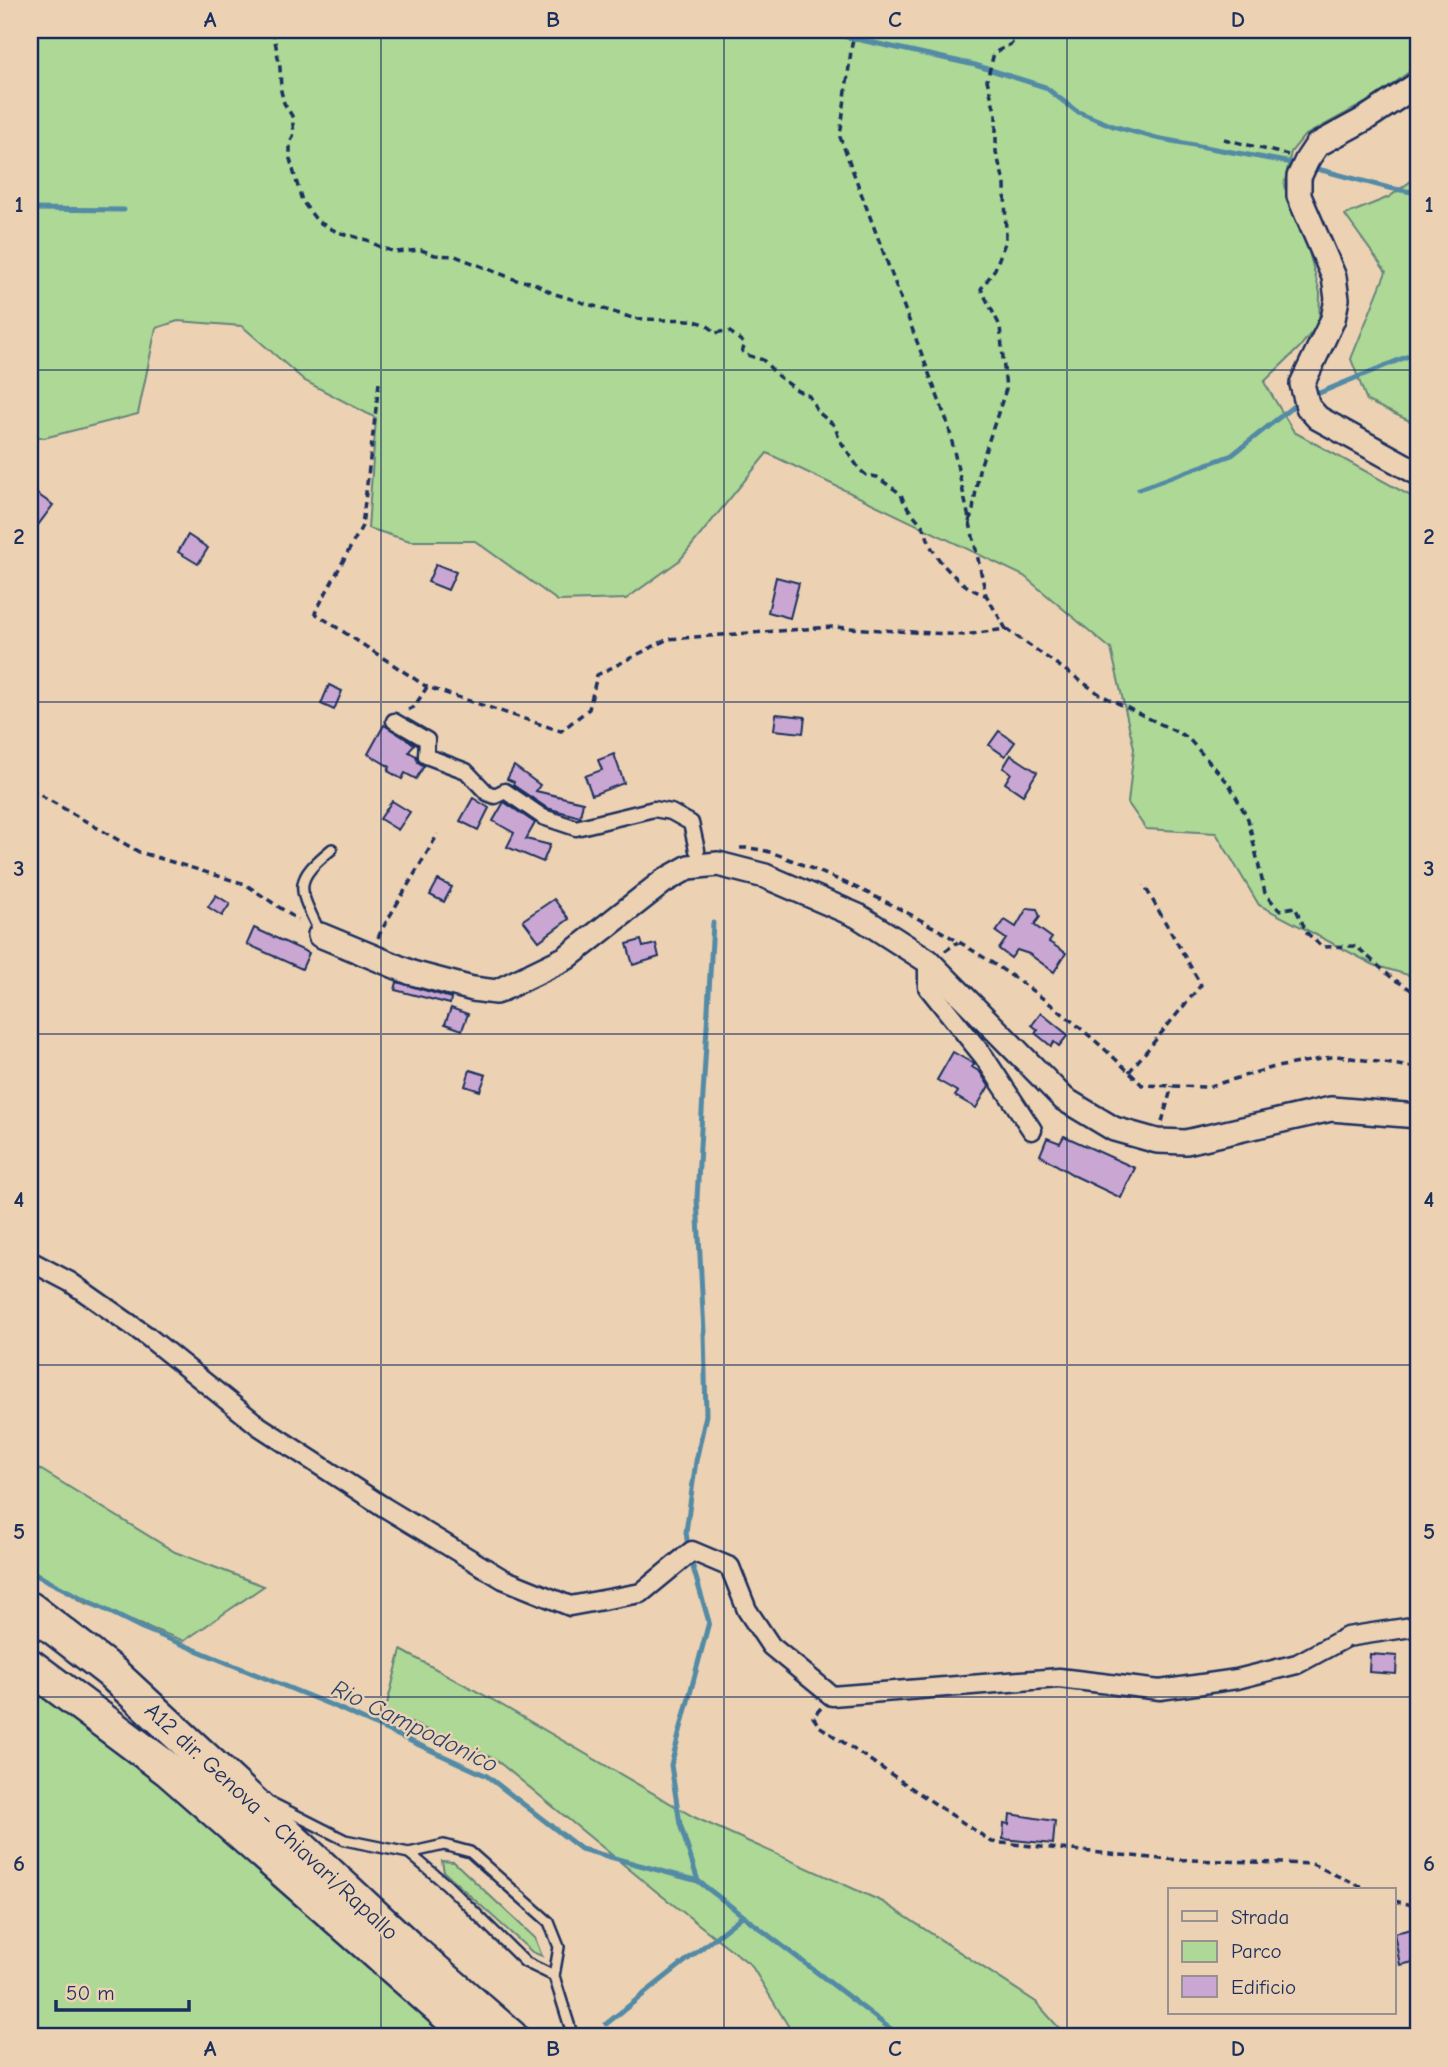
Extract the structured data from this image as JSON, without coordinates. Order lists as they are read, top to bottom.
{
  "streets": {
    "highway": ["A12 dir. Genova - Chiavari/Rapallo"]
  },
  "water": ["Rio Campodonico"],
  "legend": ["Strada", "Parco", "Edificio"],
  "scale_bar": "50 m",
  "grid": {
    "columns": [
      "A",
      "B",
      "C",
      "D"
    ],
    "rows": [
      "1",
      "2",
      "3",
      "4",
      "5",
      "6"
    ]
  }
}
